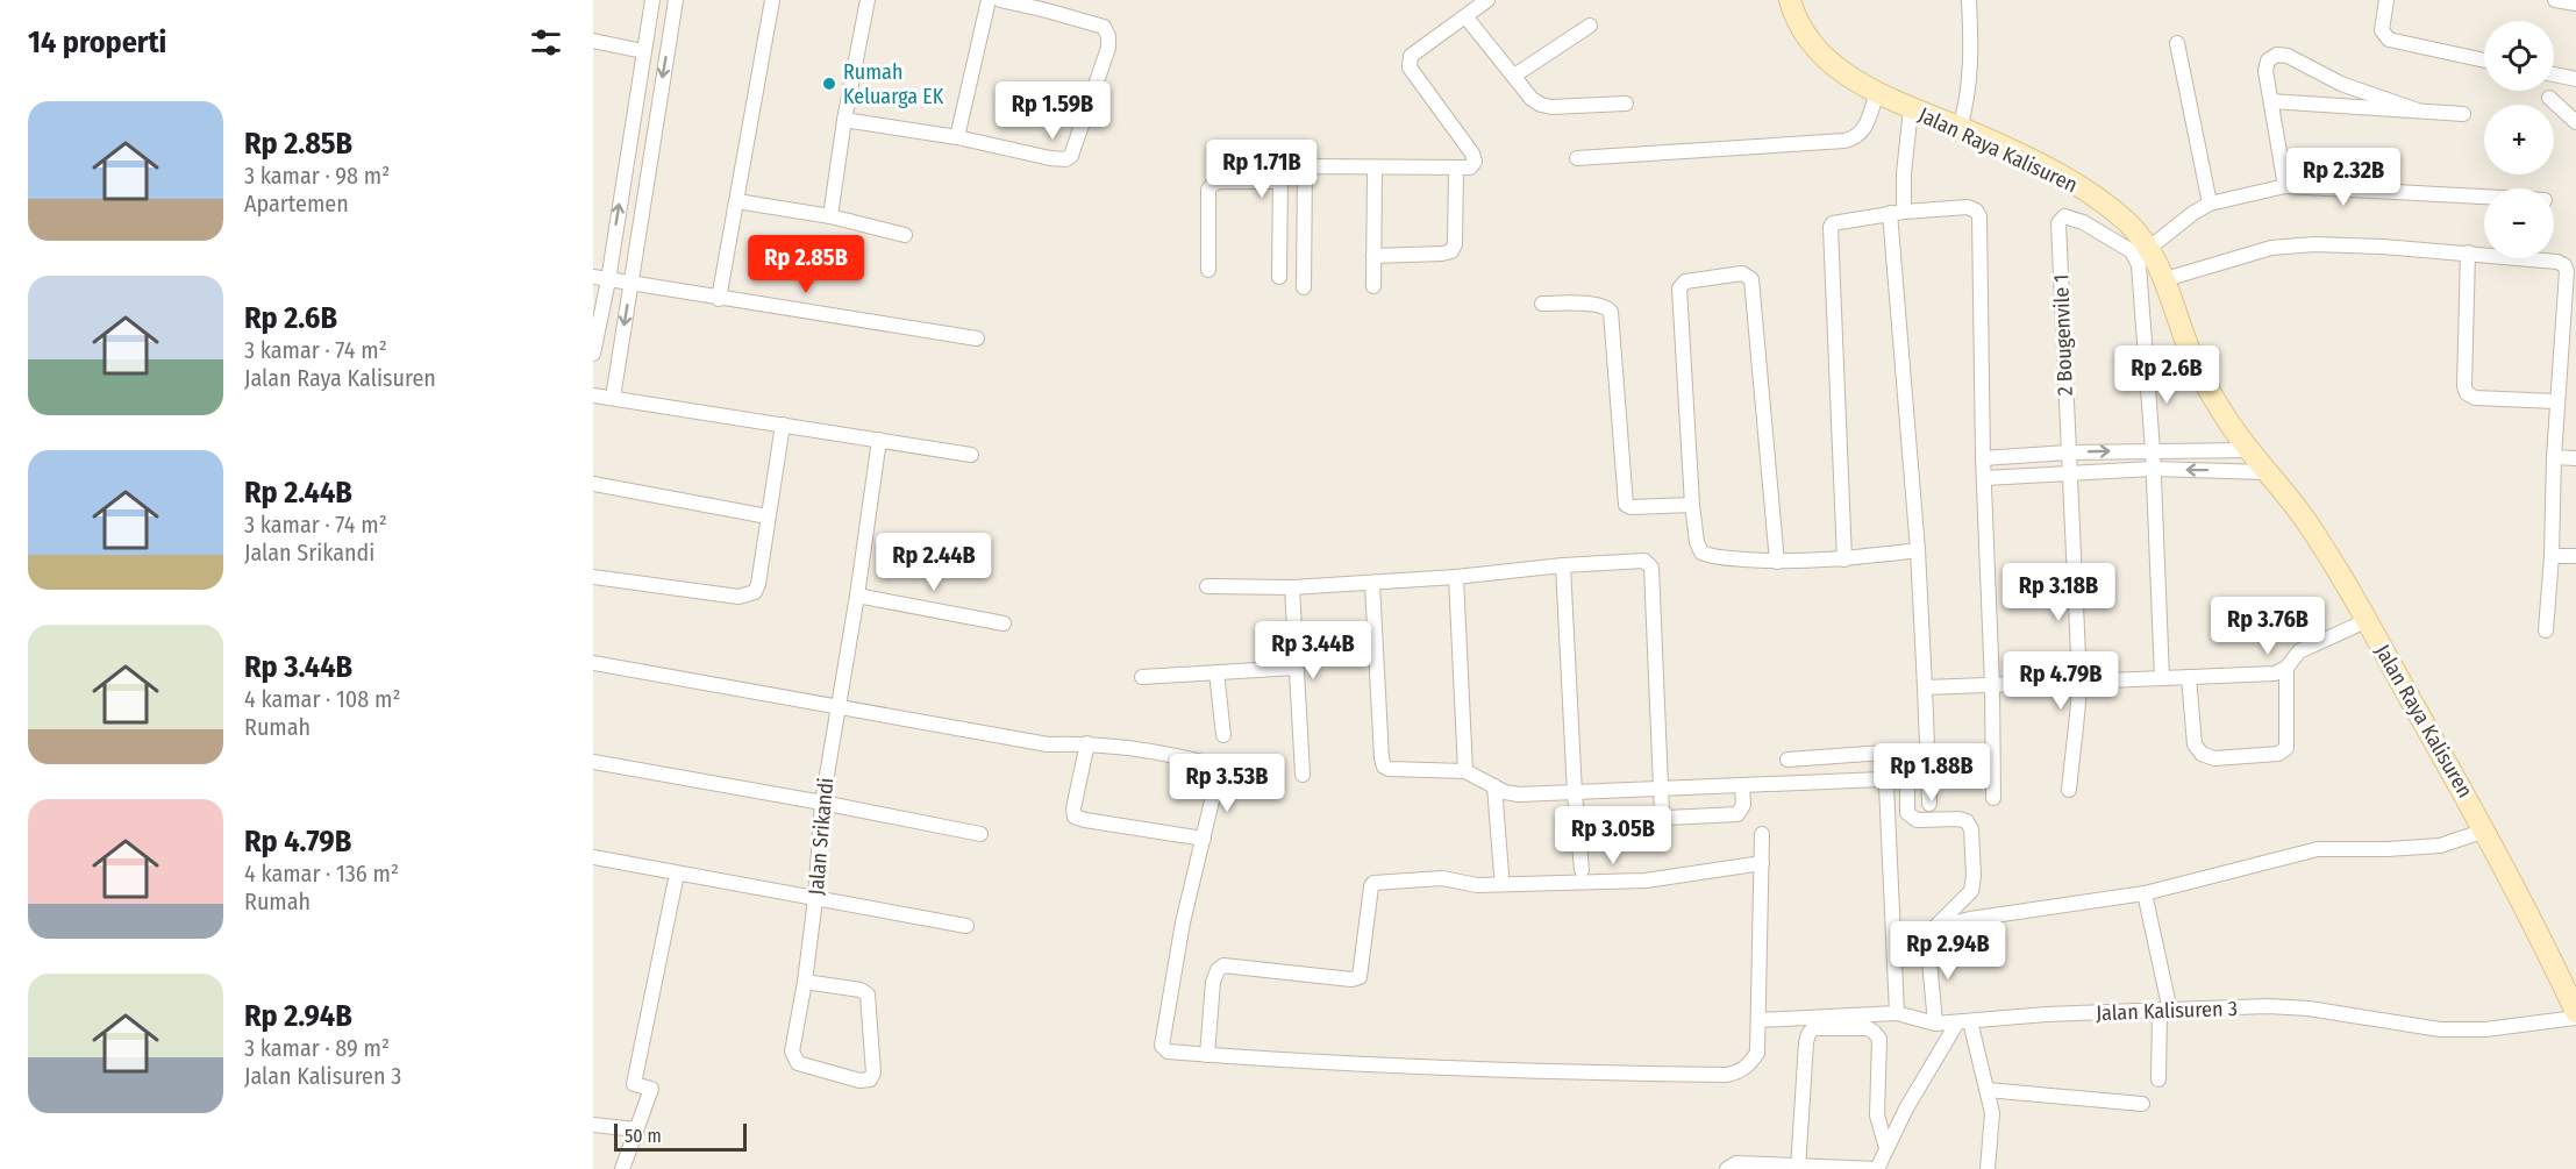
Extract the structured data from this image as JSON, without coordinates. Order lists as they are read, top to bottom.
{
  "streets": {
    "main road": ["Jalan Raya Kalisuren"],
    "street": ["2 Bougenvile 1", "Jalan Srikandi", "Jalan Kalisuren 3"]
  },
  "places": ["Rumah Keluarga EK"],
  "scale_bar": "50 m",
  "page": {
    "heading": "14 properti",
    "map_buttons": ["+", "−"],
    "price": [
      "Rp 1.59B",
      "Rp 1.71B",
      "Rp 2.32B",
      "Rp 2.85B",
      "Rp 2.6B",
      "Rp 2.44B",
      "Rp 3.18B",
      "Rp 3.76B",
      "Rp 3.44B",
      "Rp 4.79B",
      "Rp 1.88B",
      "Rp 3.53B",
      "Rp 3.05B",
      "Rp 2.94B"
    ],
    "list": [
      {
        "name": "Rp 2.85B",
        "note": "3 kamar · 98 m² · Apartemen"
      },
      {
        "name": "Rp 2.6B",
        "note": "3 kamar · 74 m² · Jalan Raya Kalisuren"
      },
      {
        "name": "Rp 2.44B",
        "note": "3 kamar · 74 m² · Jalan Srikandi"
      },
      {
        "name": "Rp 3.44B",
        "note": "4 kamar · 108 m² · Rumah"
      },
      {
        "name": "Rp 4.79B",
        "note": "4 kamar · 136 m² · Rumah"
      },
      {
        "name": "Rp 2.94B",
        "note": "3 kamar · 89 m² · Jalan Kalisuren 3"
      }
    ],
    "scale": "50 m"
  }
}
